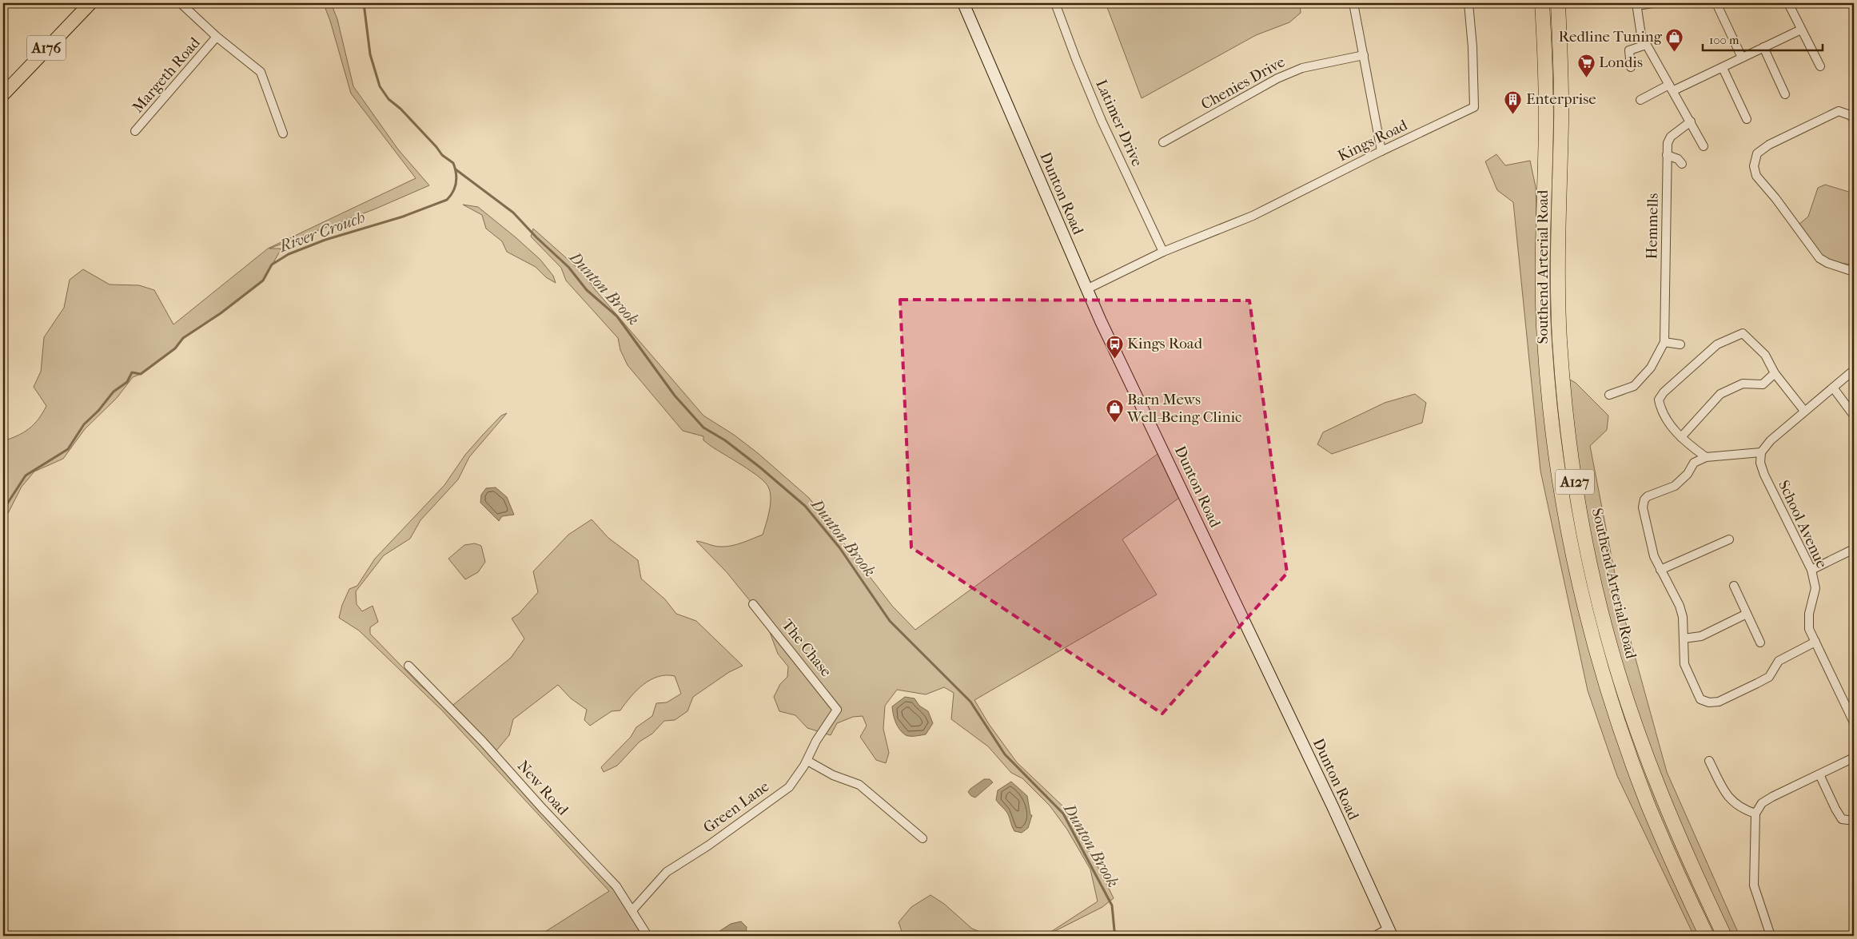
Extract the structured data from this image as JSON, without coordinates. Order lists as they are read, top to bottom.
{
  "streets": {
    "highway": ["Southend Arterial Road", "A127"],
    "main road": ["A176"],
    "street": [
      "Margeth Road",
      "Chenies Drive",
      "Latimer Drive",
      "Kings Road",
      "Dunton Road",
      "Hemmells",
      "School Avenue",
      "The Chase",
      "New Road",
      "Green Lane"
    ]
  },
  "crossings": [
    ["Latimer Drive", "Kings Road"],
    ["Kings Road", "Dunton Road"],
    ["The Chase", "Green Lane"],
    ["New Road", "Green Lane"]
  ],
  "water": ["River Crouch", "Dunton Brook"],
  "places": {
    "shop": ["Redline Tuning", "Barn Mews Well-Being Clinic"],
    "supermarket": ["Londis"],
    "building": ["Enterprise"],
    "bus stop": ["Kings Road"]
  },
  "scale_bar": "100 m"
}
